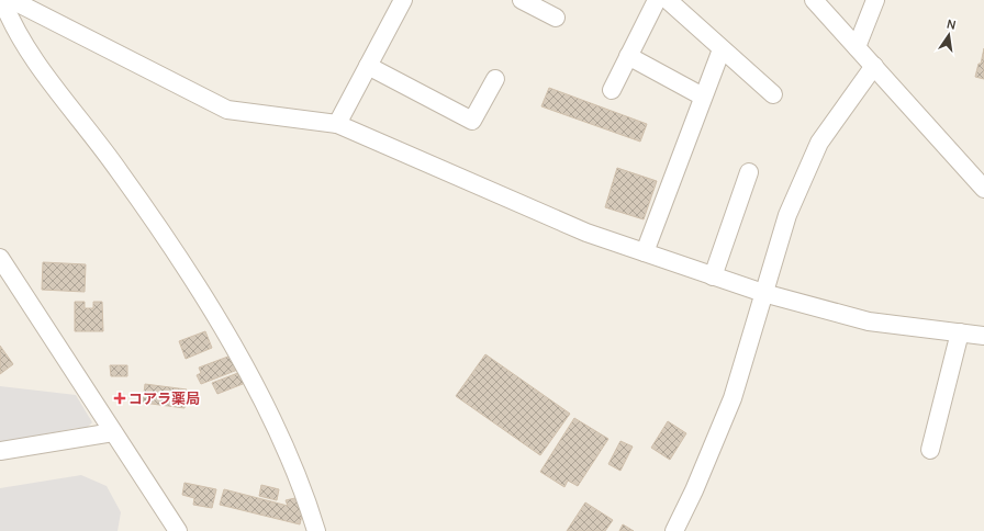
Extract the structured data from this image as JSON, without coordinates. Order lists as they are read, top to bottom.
{
  "places": {
    "health": ["コアラ薬局"]
  },
  "north": "top"
}
